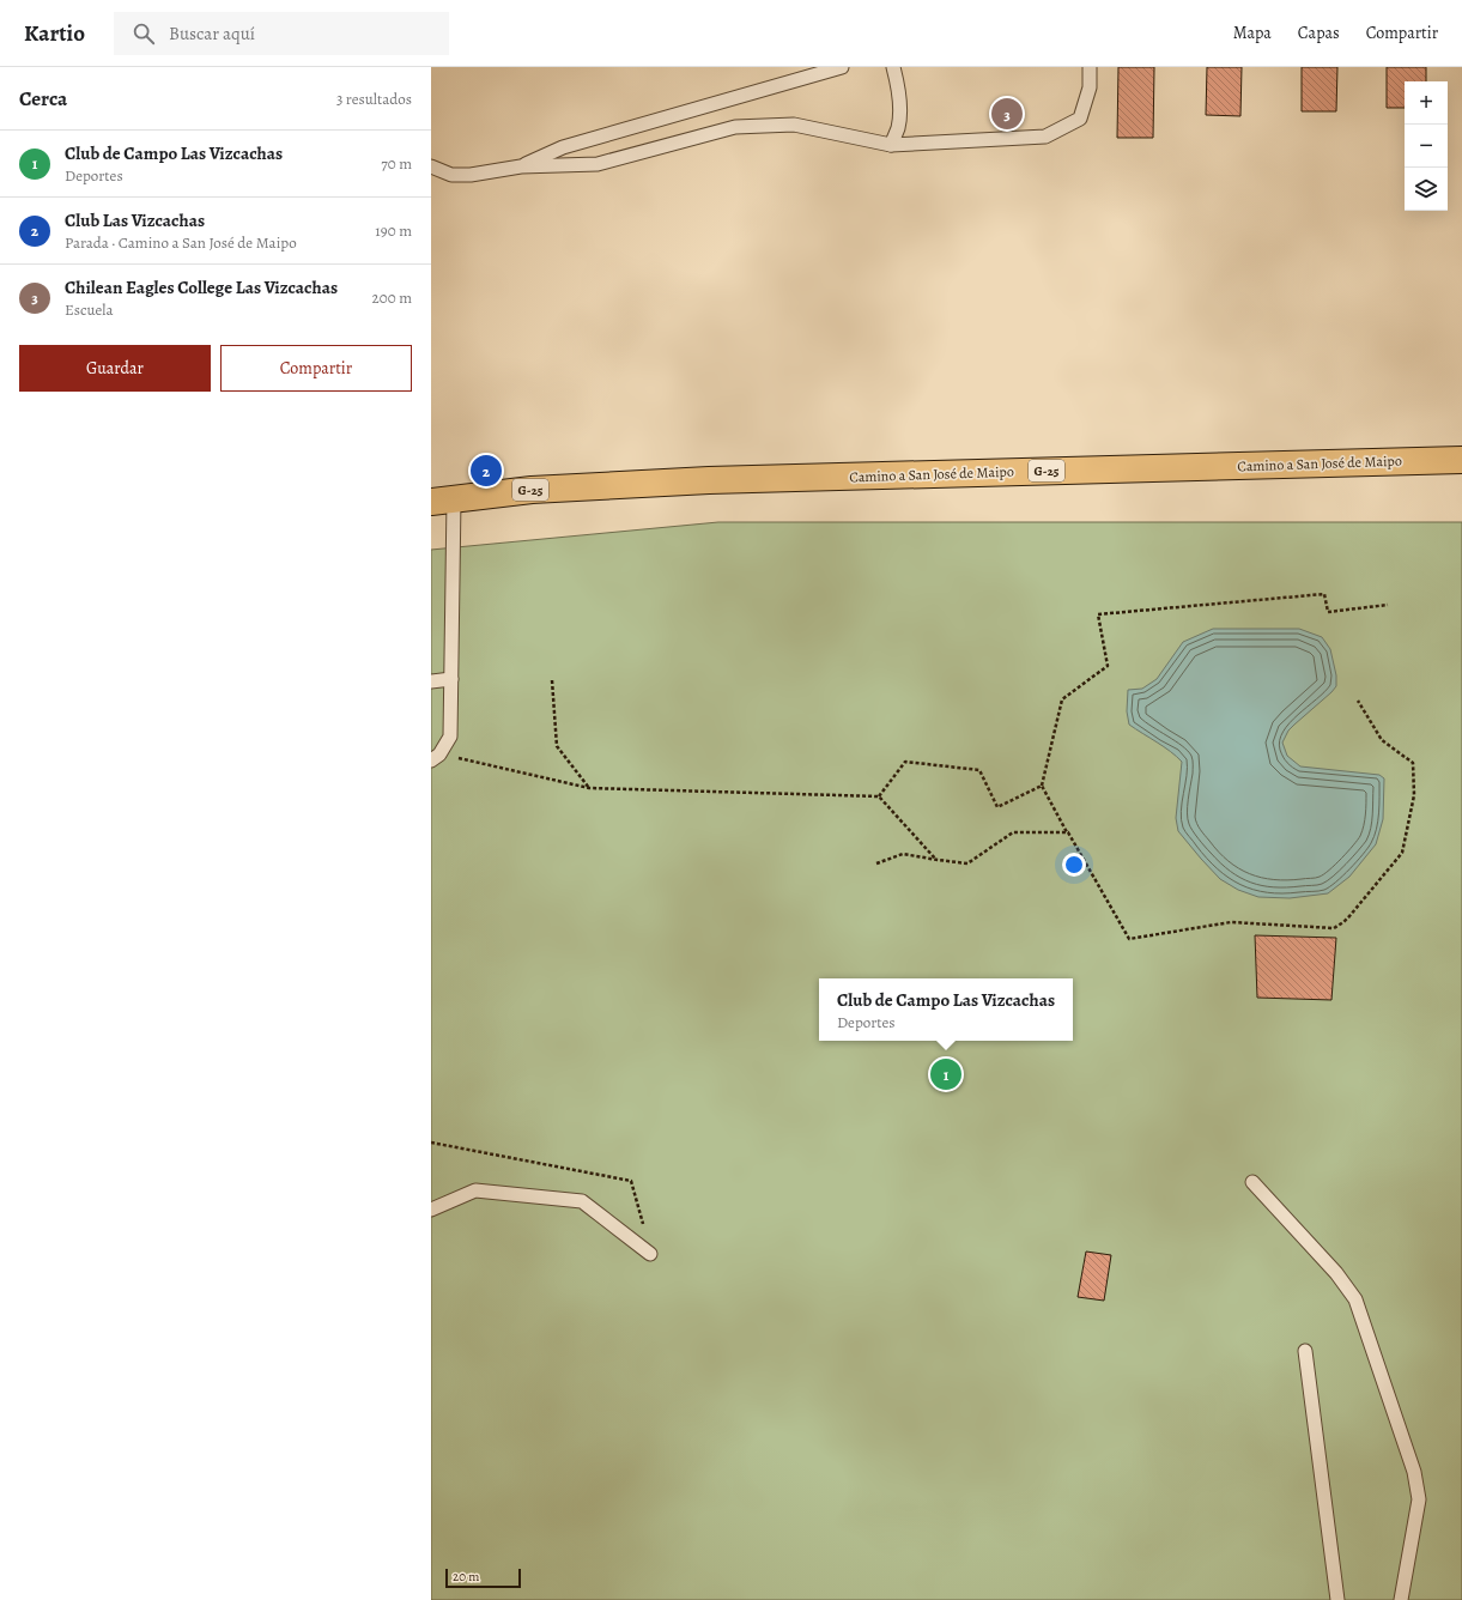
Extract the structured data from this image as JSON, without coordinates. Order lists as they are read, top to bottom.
{
  "streets": {
    "main road": ["Camino a San José de Maipo", "G-25"]
  },
  "scale_bar": "20 m",
  "page": {
    "header": "Kartio",
    "search": "Buscar aquí",
    "nav": ["Mapa", "Capas", "Compartir"],
    "heading": ["Cerca", "3 resultados"],
    "map_buttons": ["+", "−"],
    "pins": ["3", "2", "1"],
    "list": [
      {
        "mark": "1",
        "name": "Club de Campo Las Vizcachas",
        "note": "Deportes",
        "value": "70 m"
      },
      {
        "mark": "2",
        "name": "Club Las Vizcachas",
        "note": "Parada · Camino a San José de Maipo",
        "value": "190 m"
      },
      {
        "mark": "3",
        "name": "Chilean Eagles College Las Vizcachas",
        "note": "Escuela",
        "value": "200 m"
      }
    ],
    "buttons": ["Guardar", "Compartir"],
    "popup": ["Club de Campo Las Vizcachas", "Deportes"],
    "scale": "20 m"
  }
}
